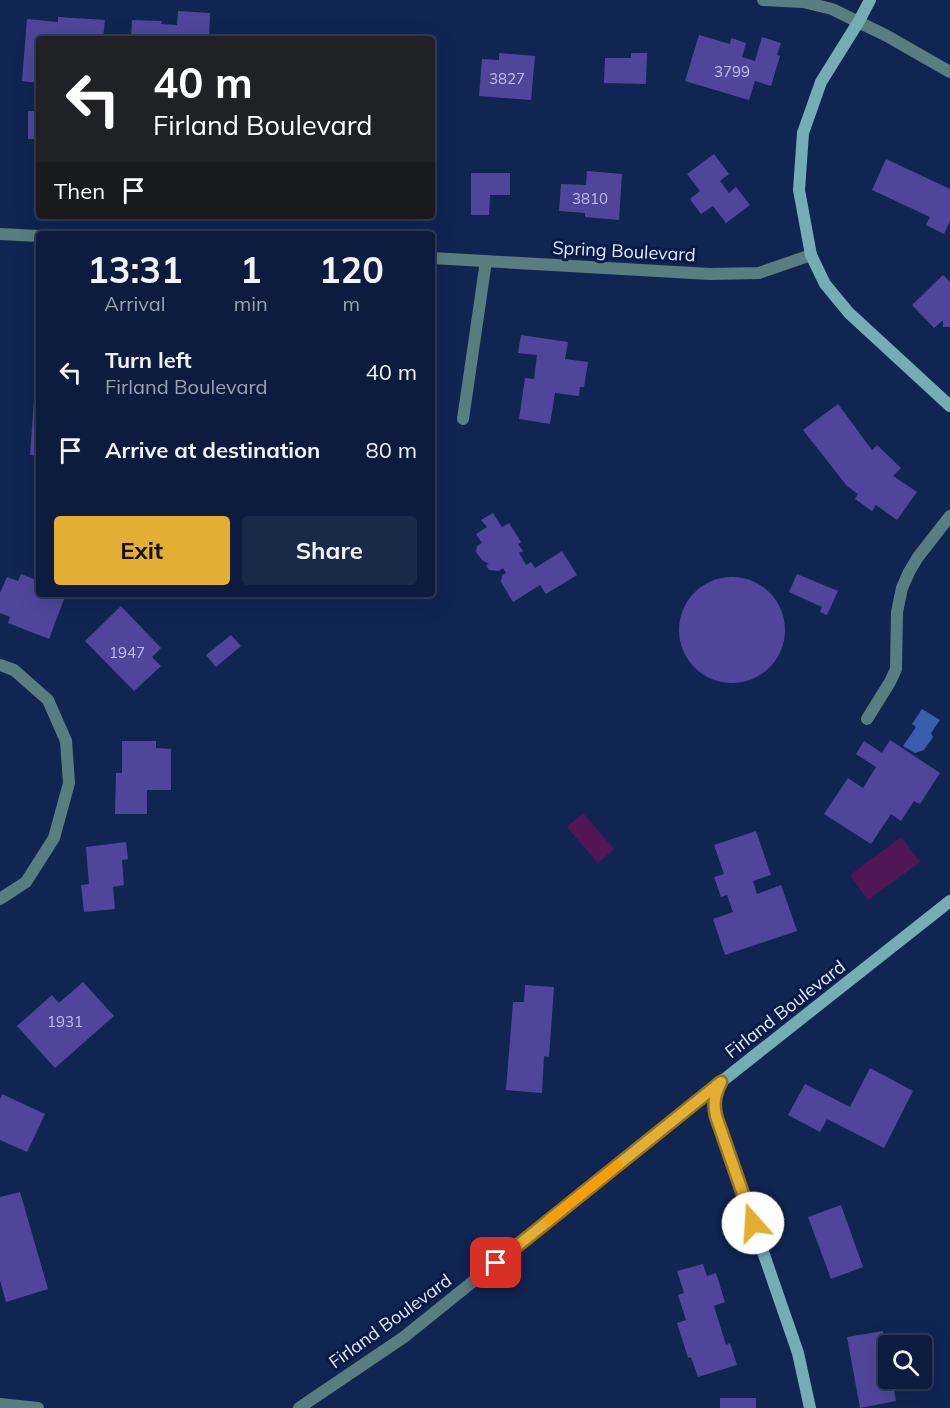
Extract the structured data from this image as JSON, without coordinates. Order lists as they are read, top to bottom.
{
  "streets": {
    "street": ["Spring Boulevard", "Firland Boulevard"]
  },
  "house_numbers": [
    "3799",
    "3827",
    "3810",
    "1947",
    "1931"
  ],
  "page": {
    "turn": ["40 m", "Firland Boulevard"],
    "then": "Then",
    "eta": [
      "13:31",
      "Arrival",
      "1",
      "min",
      "120",
      "m"
    ],
    "list": [
      {
        "name": "Turn left",
        "note": "Firland Boulevard",
        "value": "40 m"
      },
      {
        "name": "Arrive at destination",
        "value": "80 m"
      }
    ],
    "buttons": ["Exit", "Share"]
  }
}
